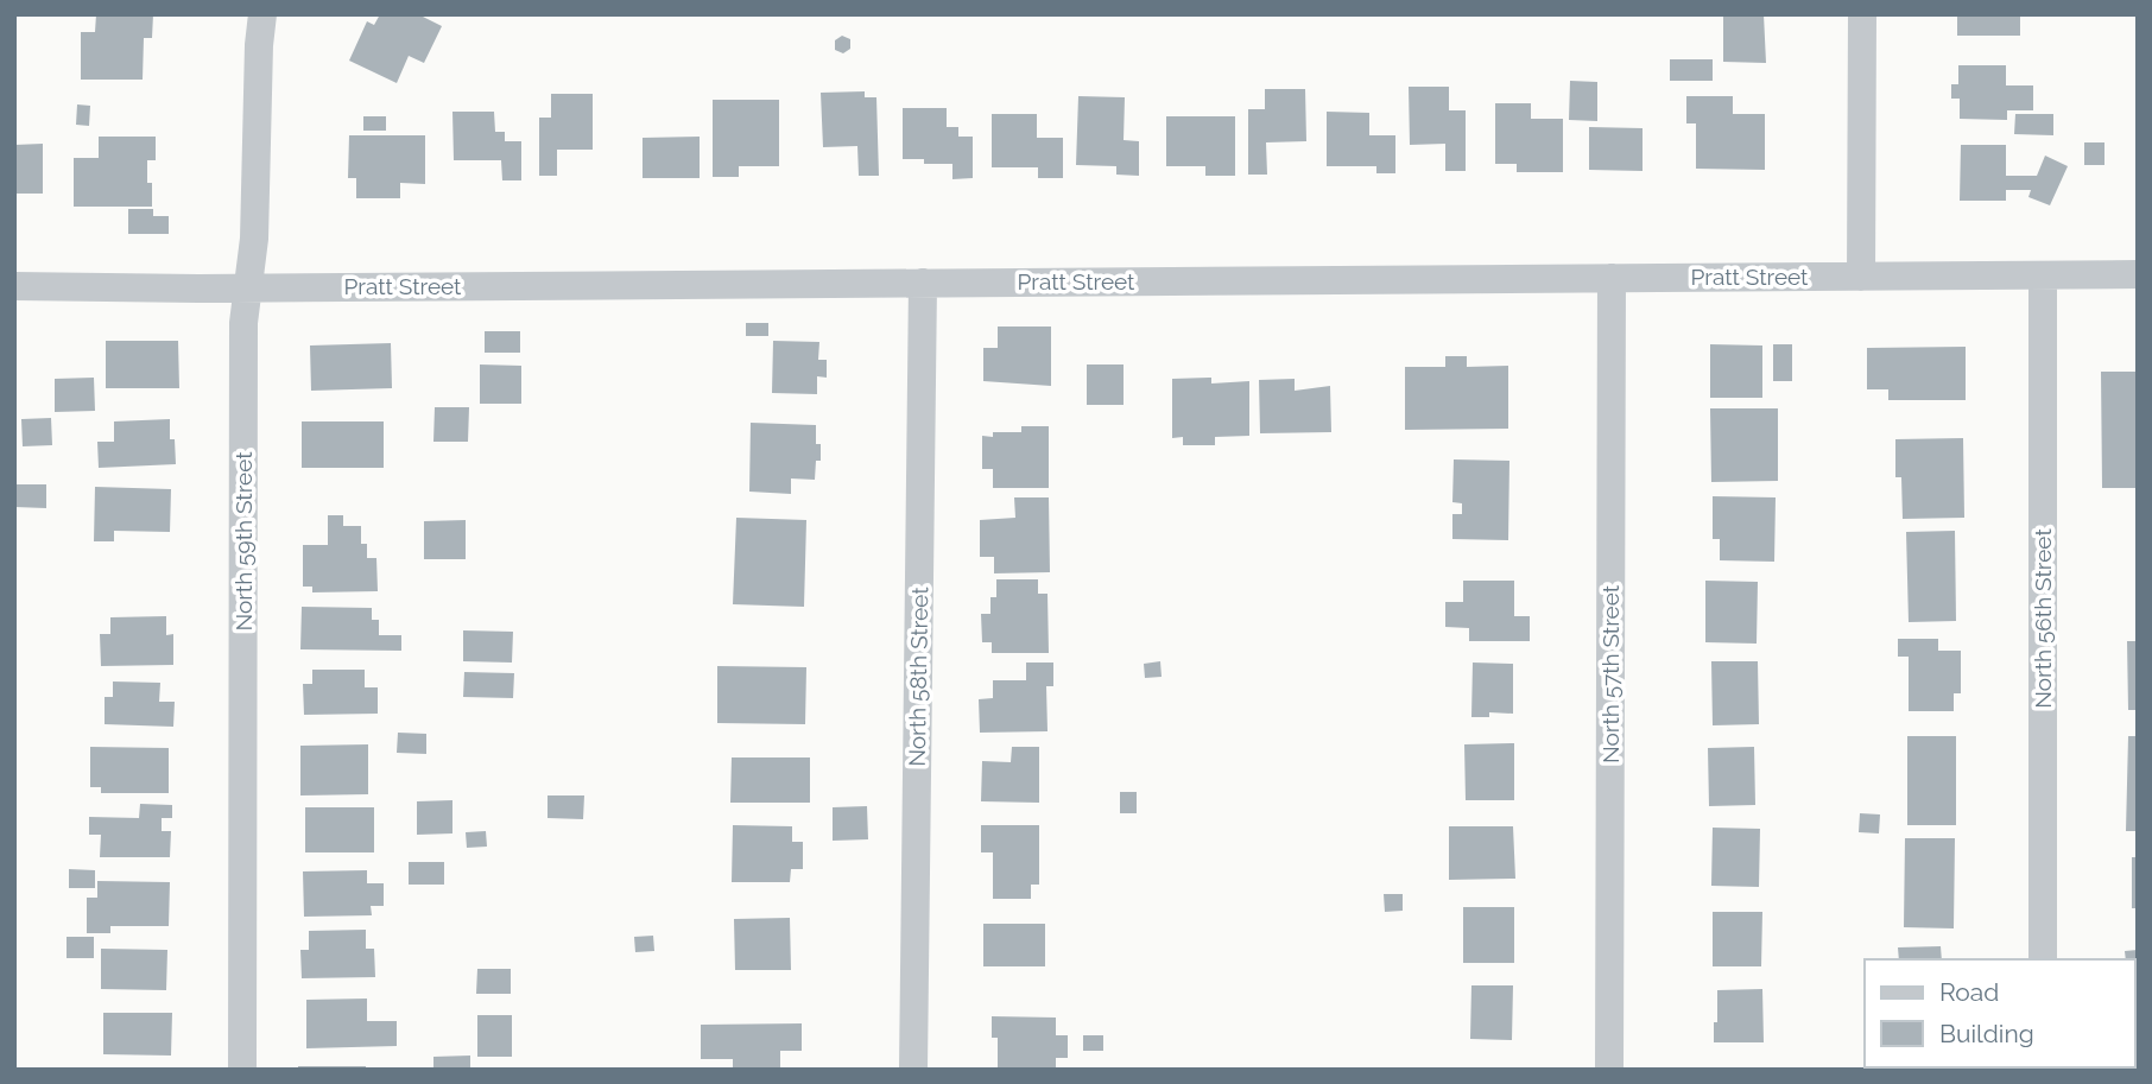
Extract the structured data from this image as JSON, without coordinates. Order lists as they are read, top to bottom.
{
  "streets": {
    "street": [
      "Pratt Street",
      "North 59th Street",
      "North 56th Street",
      "North 57th Street",
      "North 58th Street"
    ]
  },
  "crossings": [
    ["Pratt Street", "North 59th Street"],
    ["Pratt Street", "North 56th Street"],
    ["Pratt Street", "North 57th Street"],
    ["Pratt Street", "North 58th Street"]
  ],
  "legend": ["Road", "Building"]
}
